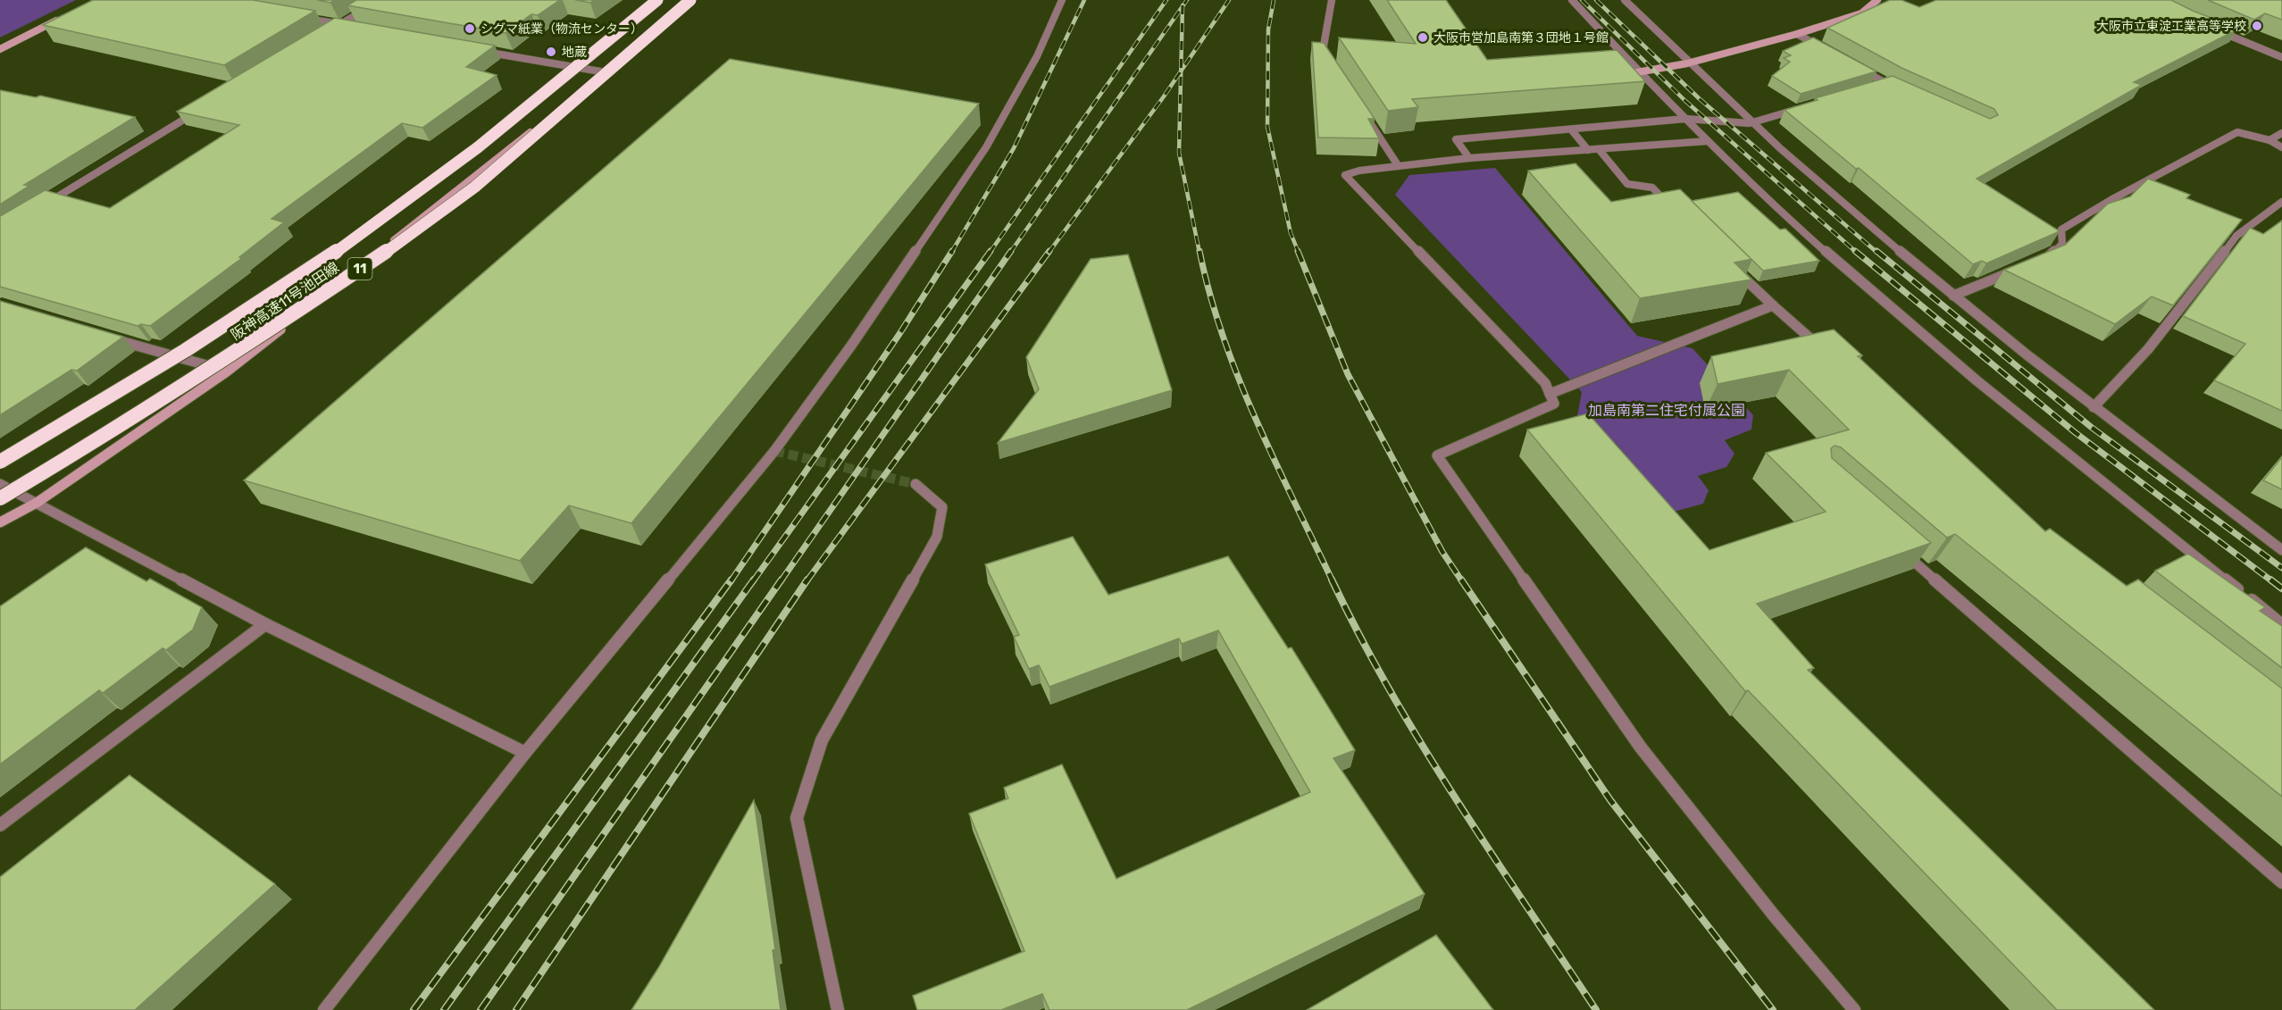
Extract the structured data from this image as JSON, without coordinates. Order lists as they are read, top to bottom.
{
  "streets": {
    "highway": ["11", "阪神高速11号池田線"]
  },
  "parks": ["加島南第二住宅付属公園"],
  "places": [
    "大阪市立東淀工業高等学校",
    "シグマ紙業（物流センター）",
    "大阪市営加島南第３団地１号館",
    "地蔵"
  ]
}
